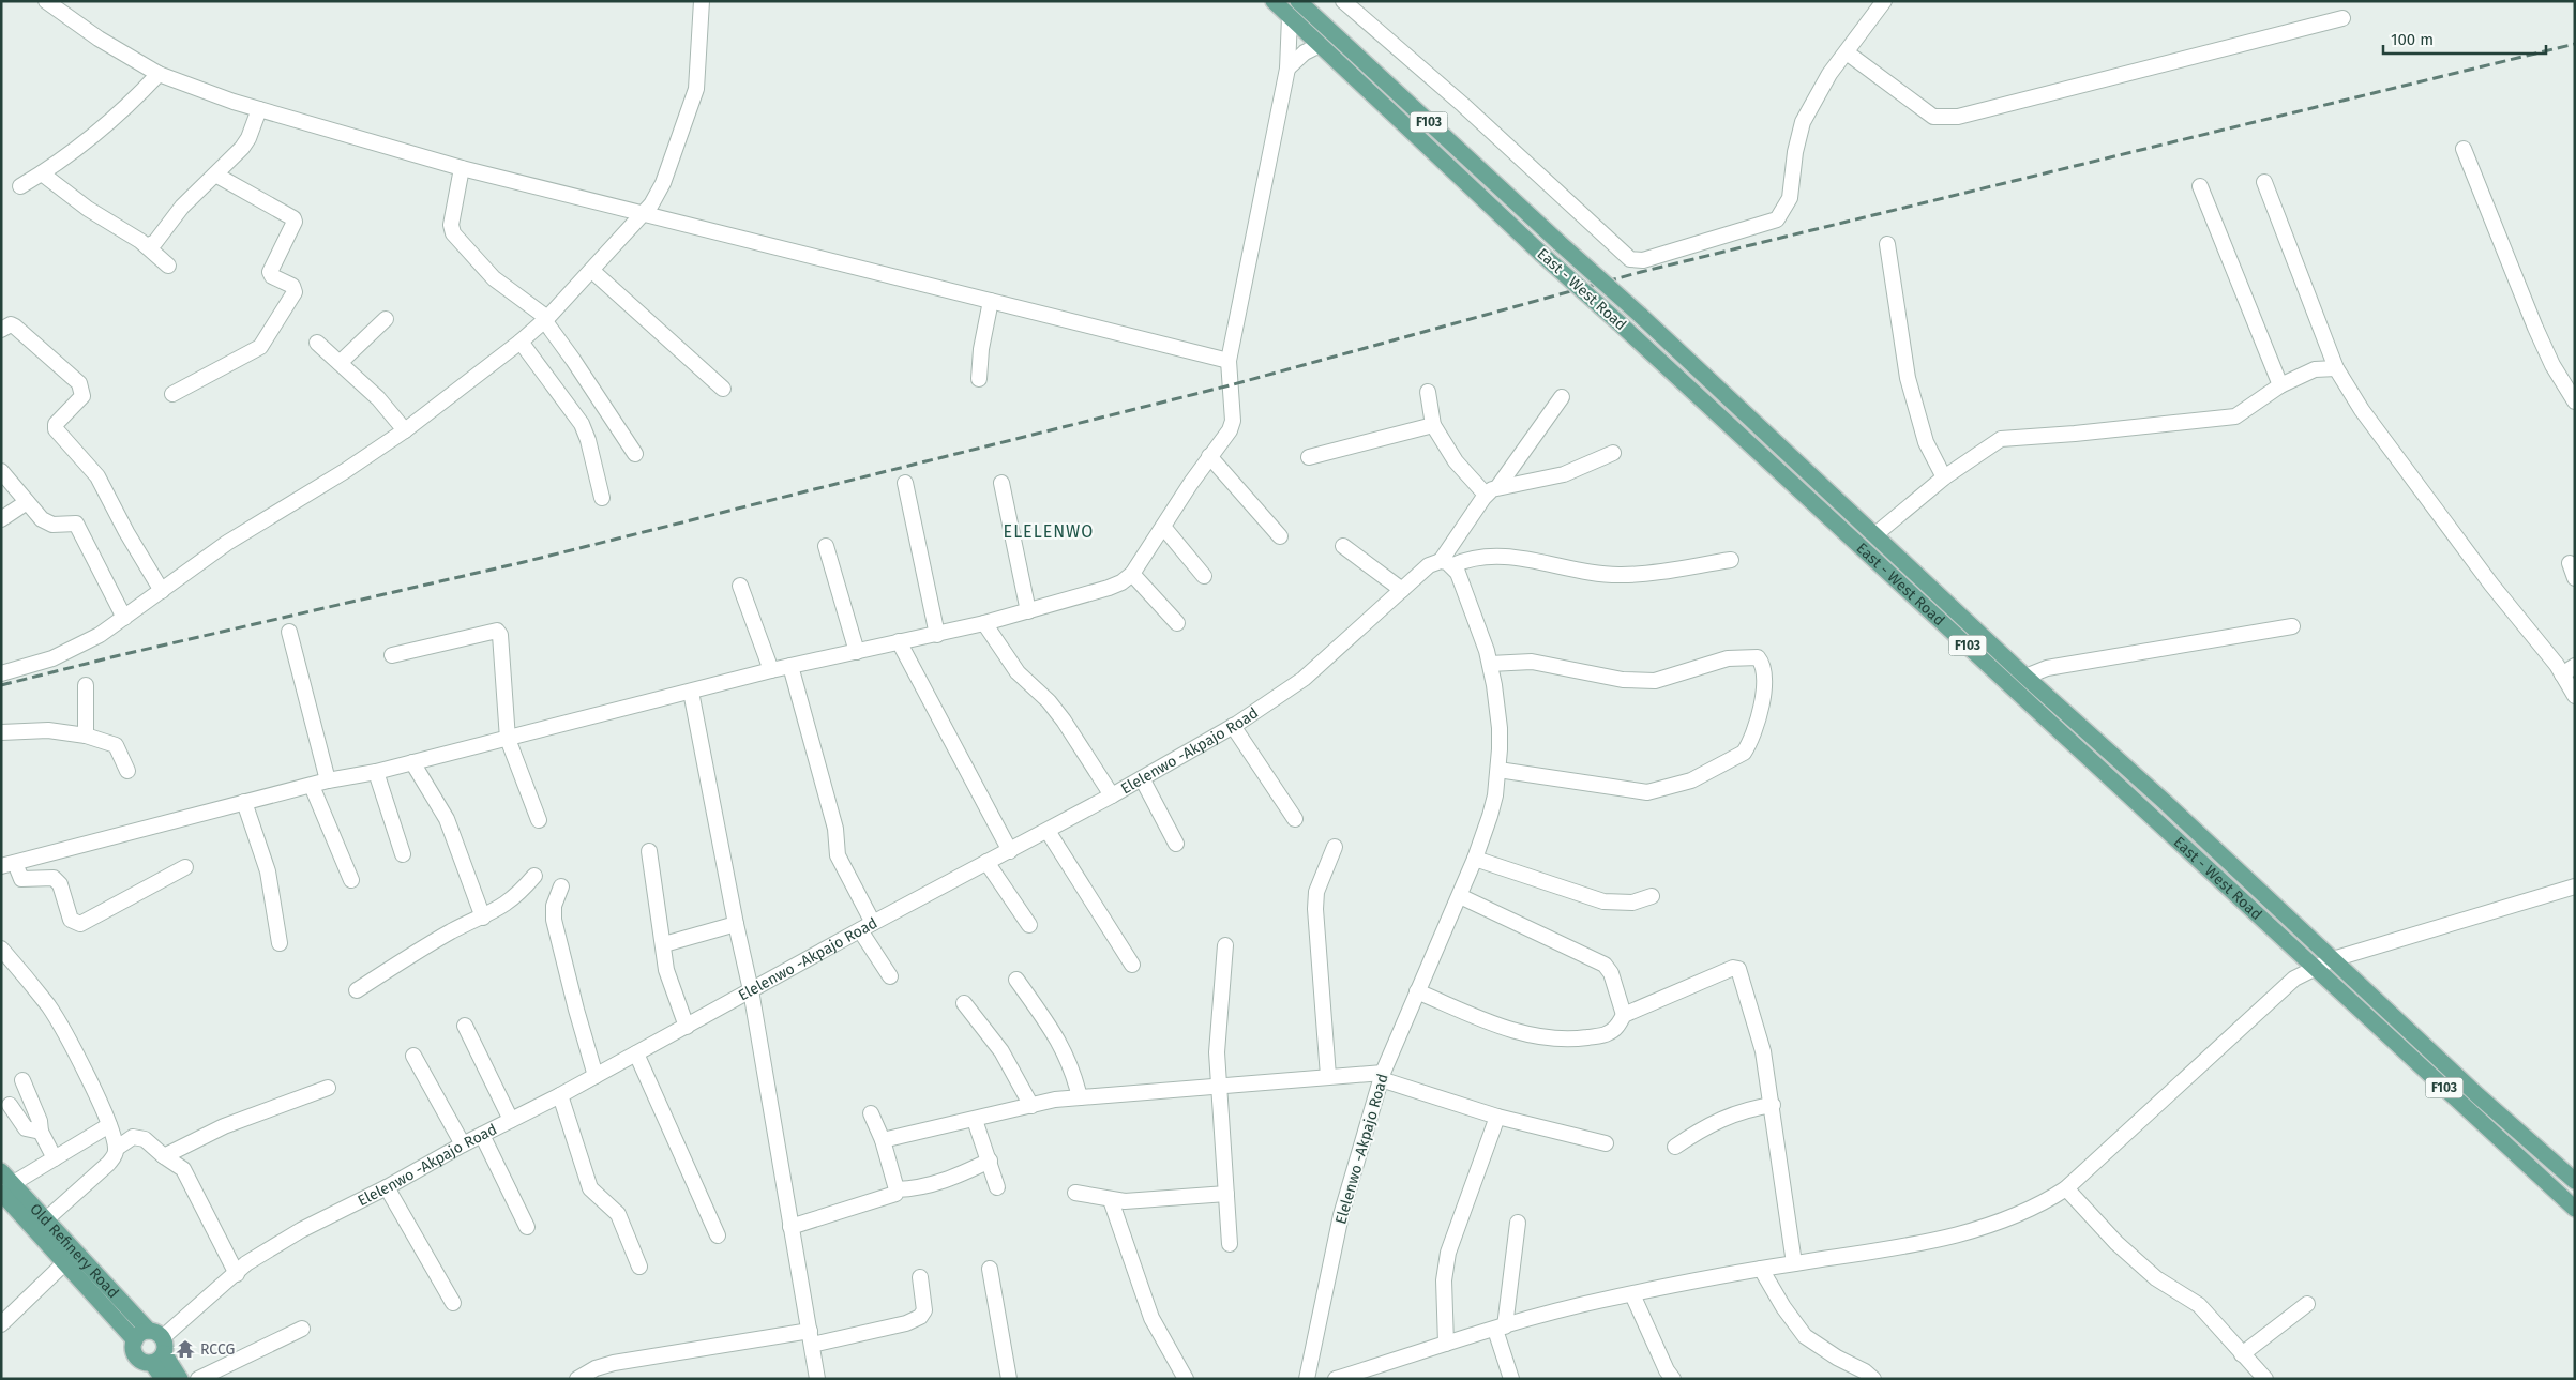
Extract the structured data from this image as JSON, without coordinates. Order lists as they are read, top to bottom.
{
  "streets": {
    "main road": ["F103", "East - West Road", "Old Refinery Road"],
    "street": ["Elelenwo -Akpajo Road"]
  },
  "crossings": [
    ["Elelenwo -Akpajo Road", "Old Refinery Road"]
  ],
  "districts": ["ELELENWO"],
  "places": {
    "temple": ["RCCG"]
  },
  "scale_bar": "100 m"
}
